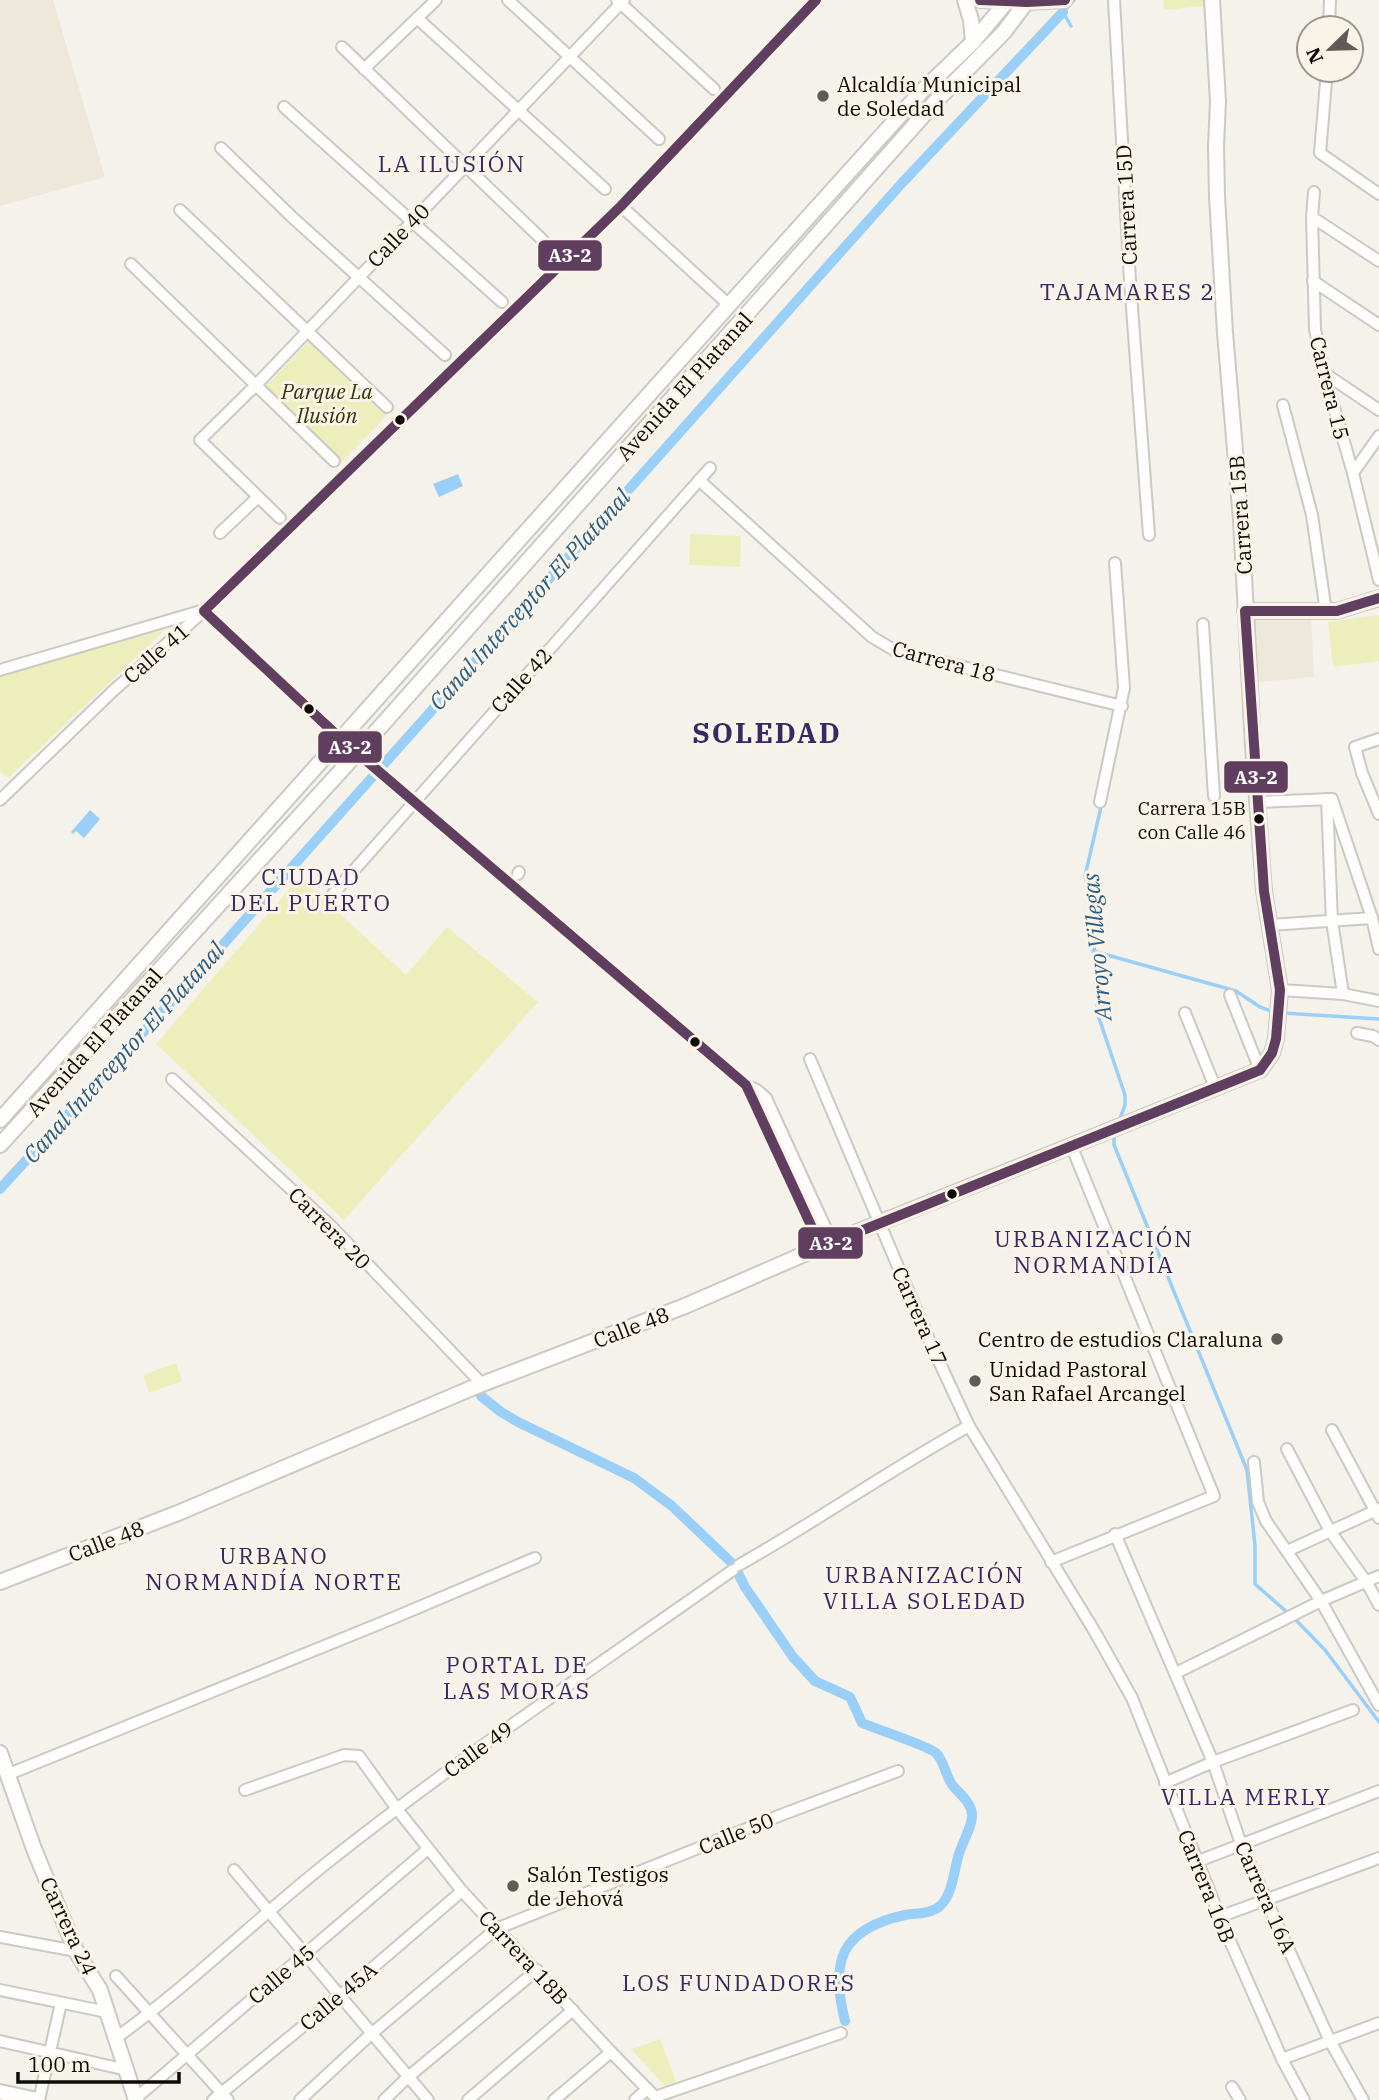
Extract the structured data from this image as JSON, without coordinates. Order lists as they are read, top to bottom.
{
  "streets": {
    "main road": [
      "Avenida El Platanal",
      "Carrera 15B",
      "Calle 48",
      "Carrera 24"
    ],
    "street": [
      "Carrera 15D",
      "Calle 40",
      "Carrera 15",
      "Calle 41",
      "Carrera 18",
      "Calle 42",
      "Carrera 20",
      "Carrera 17",
      "Calle 49",
      "Calle 50",
      "Carrera 16B",
      "Carrera 16A",
      "Carrera 18B",
      "Calle 45",
      "Calle 45A"
    ]
  },
  "crossings": [
    ["Carrera 15B", "Calle 48"],
    ["Carrera 18", "Calle 42"],
    ["Carrera 20", "Calle 48"],
    ["Carrera 17", "Calle 48"],
    ["Carrera 17", "Calle 49"],
    ["Carrera 17", "Carrera 16B"],
    ["Calle 49", "Carrera 24"],
    ["Calle 49", "Carrera 18B"],
    ["Calle 50", "Carrera 18B"],
    ["Carrera 24", "Calle 45"],
    ["Carrera 18B", "Calle 45"],
    ["Carrera 18B", "Calle 45A"]
  ],
  "districts": [
    "LA ILUSIÓN",
    "TAJAMARES 2",
    "SOLEDAD",
    "CIUDAD DEL PUERTO",
    "URBANIZACIÓN NORMANDÍA",
    "URBANO NORMANDÍA NORTE",
    "URBANIZACIÓN VILLA SOLEDAD",
    "PORTAL DE LAS MORAS",
    "VILLA MERLY",
    "LOS FUNDADORES"
  ],
  "water": ["Canal Interceptor El Platanal", "Arroyo Villegas"],
  "parks": ["Parque La Ilusión"],
  "places": [
    "Alcaldía Municipal de Soledad",
    "Carrera 15B con Calle 46",
    "Centro de estudios Claraluna",
    "Unidad Pastoral San Rafael Arcangel",
    "Salón Testigos de Jehová"
  ],
  "lines": ["transit line A3-2"],
  "scale_bar": "100 m",
  "north": "bottom left"
}
